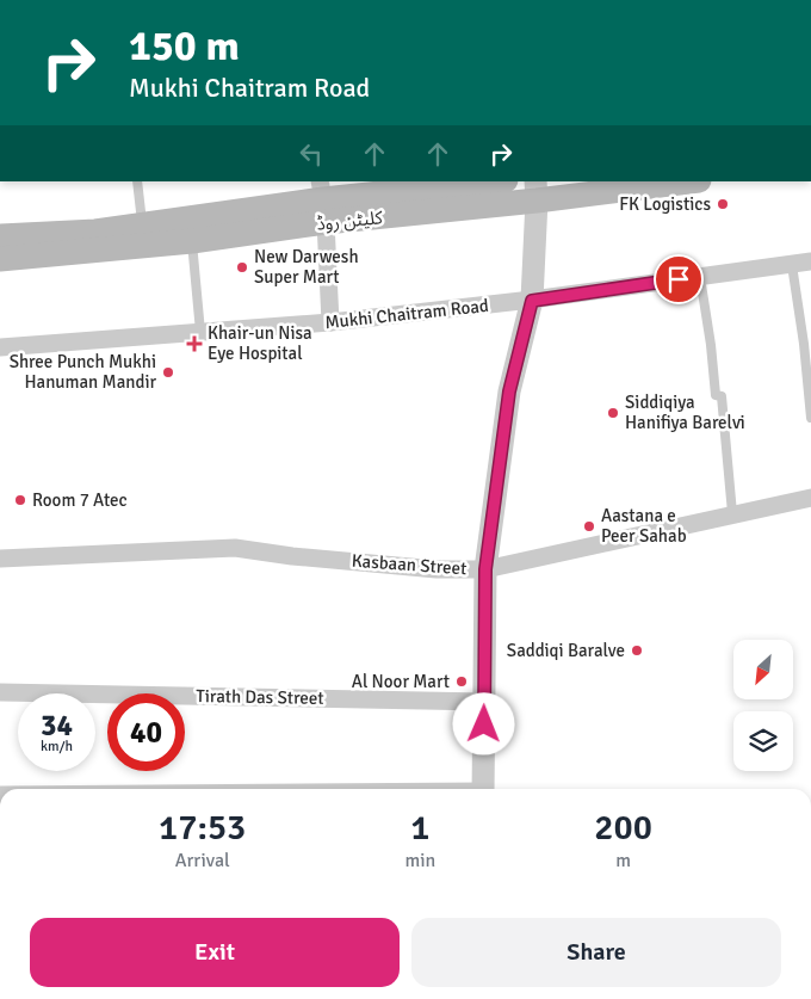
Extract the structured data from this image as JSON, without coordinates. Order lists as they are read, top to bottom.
{
  "streets": {
    "main road": ["کلیٹن روڈ"],
    "street": ["Mukhi Chaitram Road", "Kasbaan Street", "Tirath Das Street"]
  },
  "places": {
    "other": [
      "FK Logistics",
      "New Darwesh Super Mart",
      "Shree Punch Mukhi Hanuman Mandir",
      "Siddiqiya Hanifiya Barelvi",
      "Room 7 Atec",
      "Aastana e Peer Sahab",
      "Saddiqi Baralve",
      "Al Noor Mart"
    ],
    "health": ["Khair-un Nisa Eye Hospital"]
  },
  "north": "bottom left",
  "page": {
    "turn": ["150 m", "Mukhi Chaitram Road"],
    "speed": "34 km/h",
    "limit": "40",
    "eta": [
      "17:53",
      "Arrival",
      "1",
      "min",
      "200",
      "m"
    ],
    "buttons": ["Exit", "Share"]
  }
}
